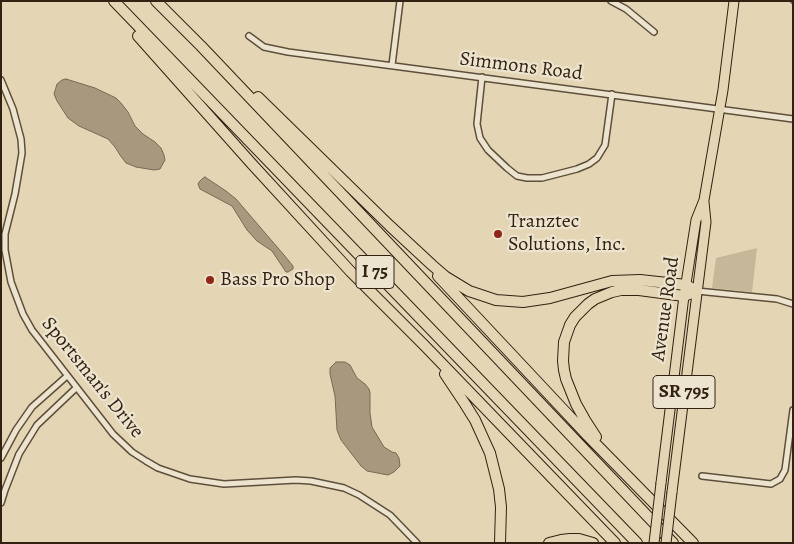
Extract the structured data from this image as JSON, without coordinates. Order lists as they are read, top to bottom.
{
  "streets": {
    "highway": ["I 75"],
    "main road": ["Avenue Road", "SR 795"],
    "street": ["Simmons Road", "Sportsman's Drive"]
  },
  "crossings": [
    ["Simmons Road", "Avenue Road"]
  ],
  "places": ["Tranztec Solutions, Inc.", "Bass Pro Shop"]
}
